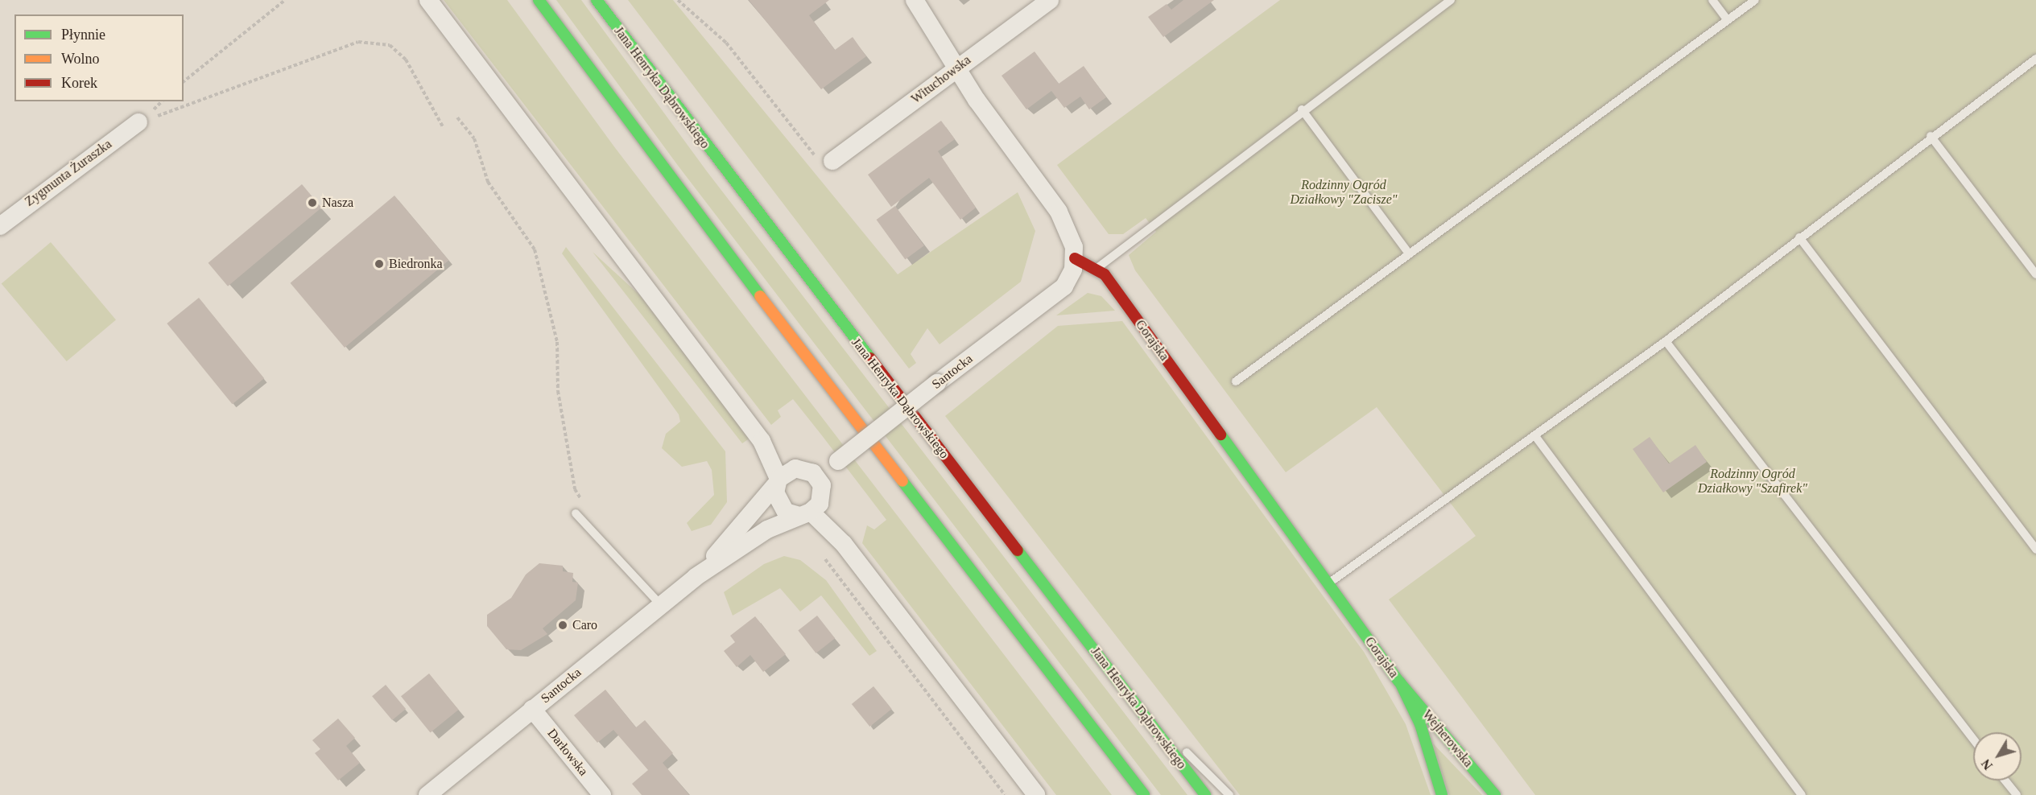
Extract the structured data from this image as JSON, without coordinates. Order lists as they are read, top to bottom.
{
  "streets": {
    "main road": ["Jana Henryka Dąbrowskiego", "Gorajska", "Wejherowska"],
    "street": [
      "Wituchowska",
      "Zygmunta Żuraszka",
      "Santocka",
      "Darłowska"
    ]
  },
  "crossings": [
    ["Gorajska", "Santocka"],
    ["Gorajska", "Wejherowska"],
    ["Santocka", "Darłowska"]
  ],
  "parks": ["Rodzinny Ogród Działkowy \"Zacisze\"", "Rodzinny Ogród Działkowy \"Szafirek\""],
  "places": ["Nasza", "Biedronka", "Caro"],
  "legend": ["Płynnie", "Wolno", "Korek"],
  "north": "bottom left"
}
